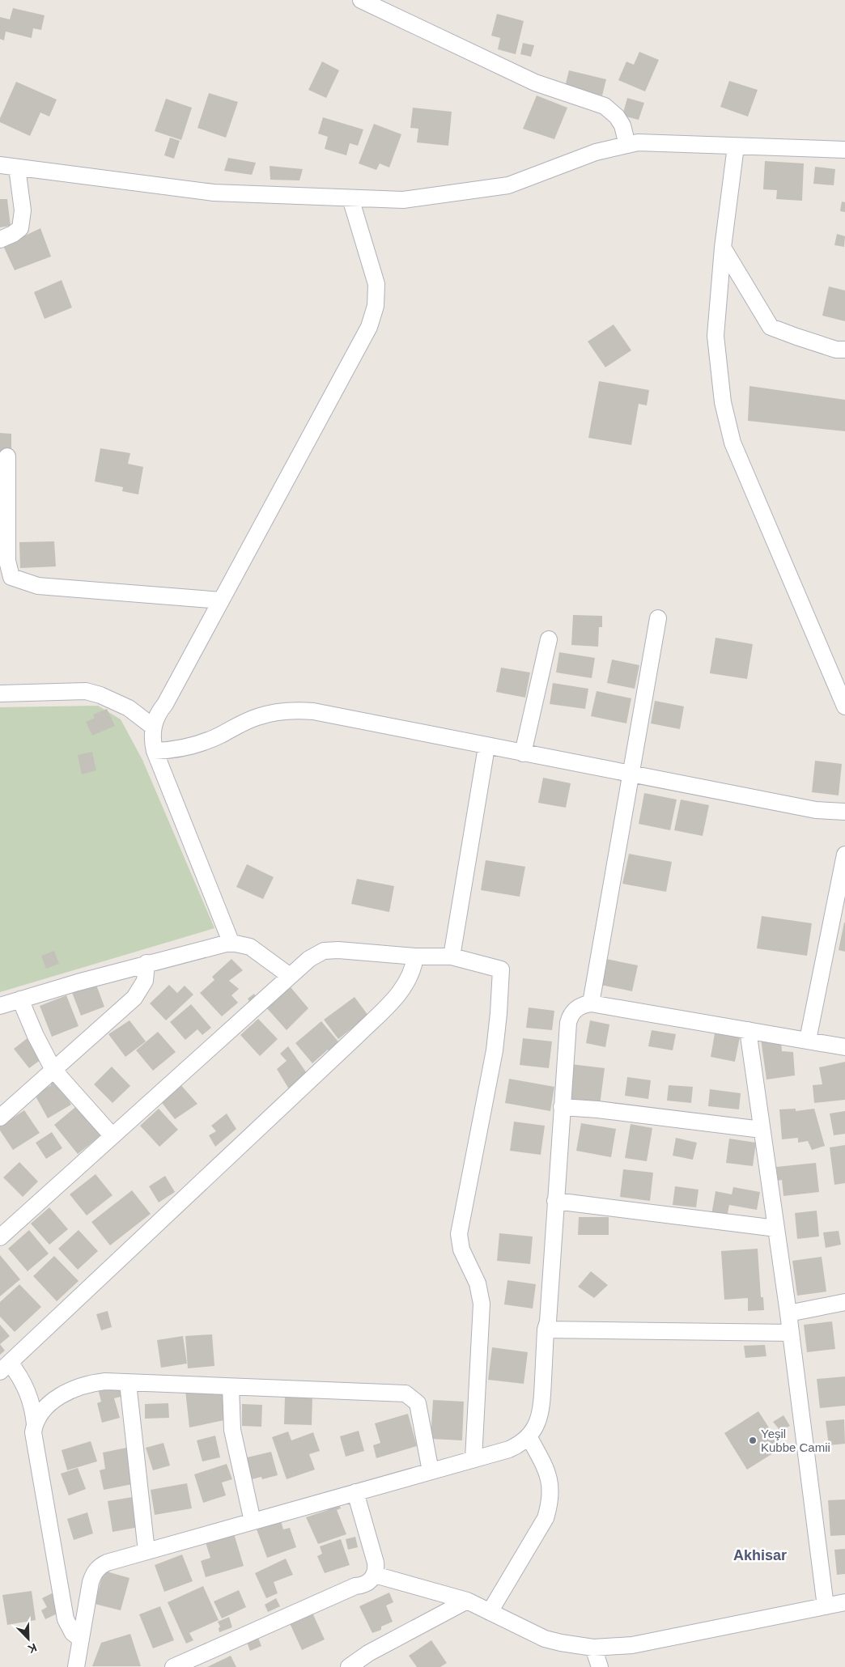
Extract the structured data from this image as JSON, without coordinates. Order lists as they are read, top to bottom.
{
  "districts": ["Akhisar"],
  "places": ["Yeşil Kubbe Camii"],
  "north": "bottom right"
}
